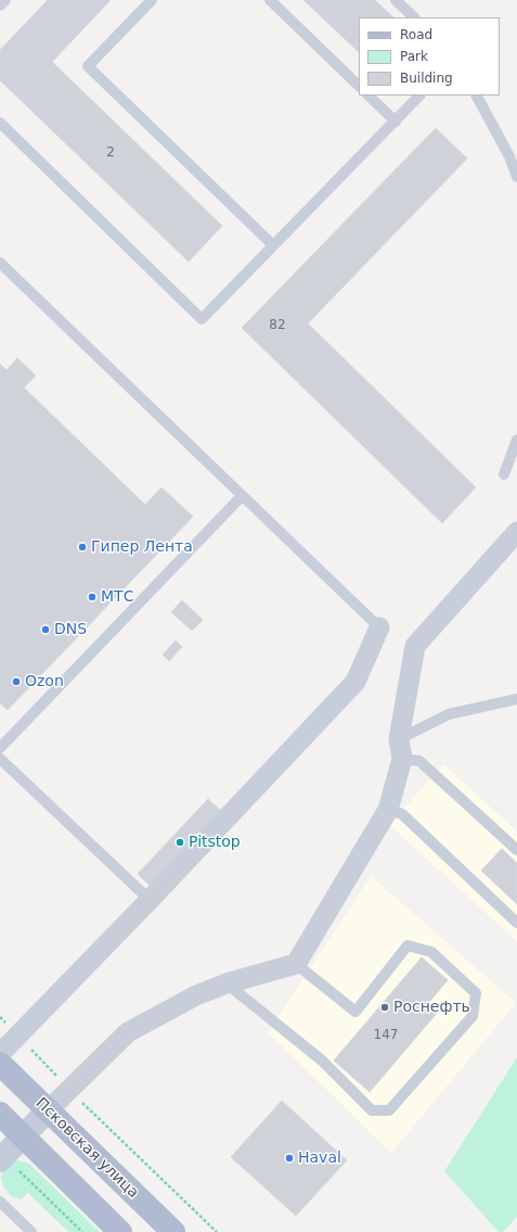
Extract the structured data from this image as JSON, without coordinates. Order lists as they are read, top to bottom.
{
  "streets": {
    "main road": ["Псковская улица"]
  },
  "places": [
    "Гипер Лента",
    "МТС",
    "DNS",
    "Ozon",
    "Pitstop",
    "Роснефть",
    "Haval"
  ],
  "house_numbers": ["2", "82", "147"],
  "legend": ["Road", "Park", "Building"]
}
